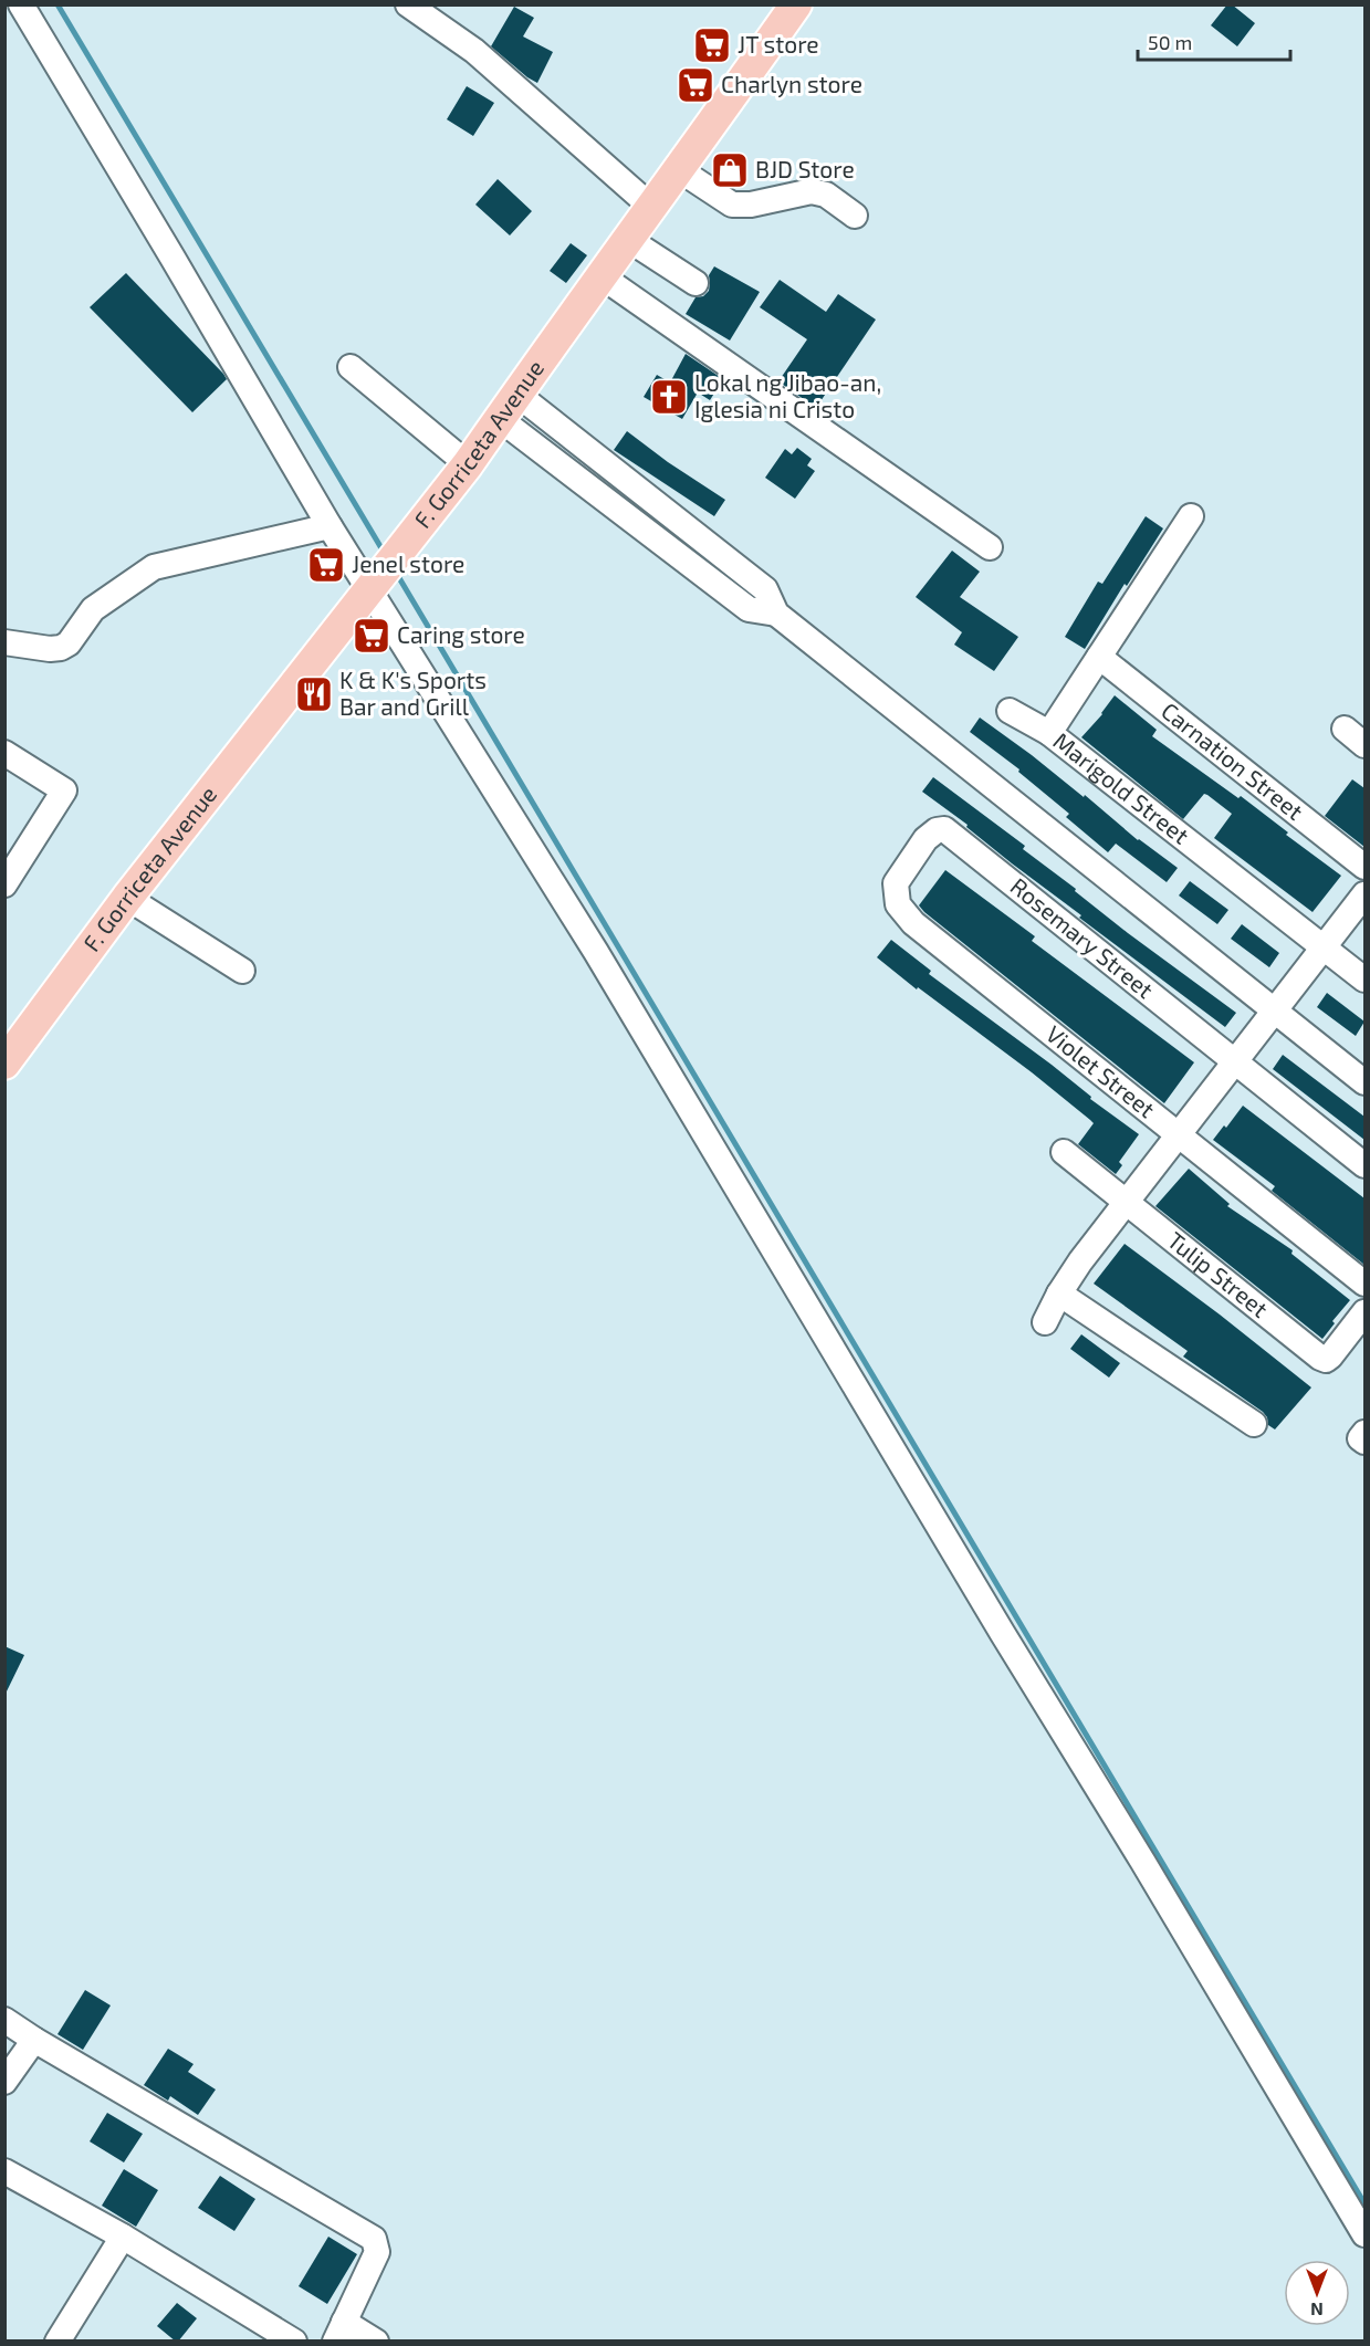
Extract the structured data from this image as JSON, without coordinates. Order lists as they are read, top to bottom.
{
  "streets": {
    "main road": ["F. Gorriceta Avenue"],
    "street": [
      "Carnation Street",
      "Marigold Street",
      "Rosemary Street",
      "Violet Street",
      "Tulip Street"
    ]
  },
  "crossings": [
    ["Carnation Street", "Marigold Street"],
    ["Rosemary Street", "Violet Street"]
  ],
  "places": {
    "supermarket": [
      "JT store",
      "Charlyn store",
      "Jenel store",
      "Caring store"
    ],
    "shop": ["BJD Store"],
    "church": ["Lokal ng Jibao-an, Iglesia ni Cristo"],
    "restaurant": ["K & K's Sports Bar and Grill"]
  },
  "scale_bar": "50 m",
  "north": "bottom"
}
